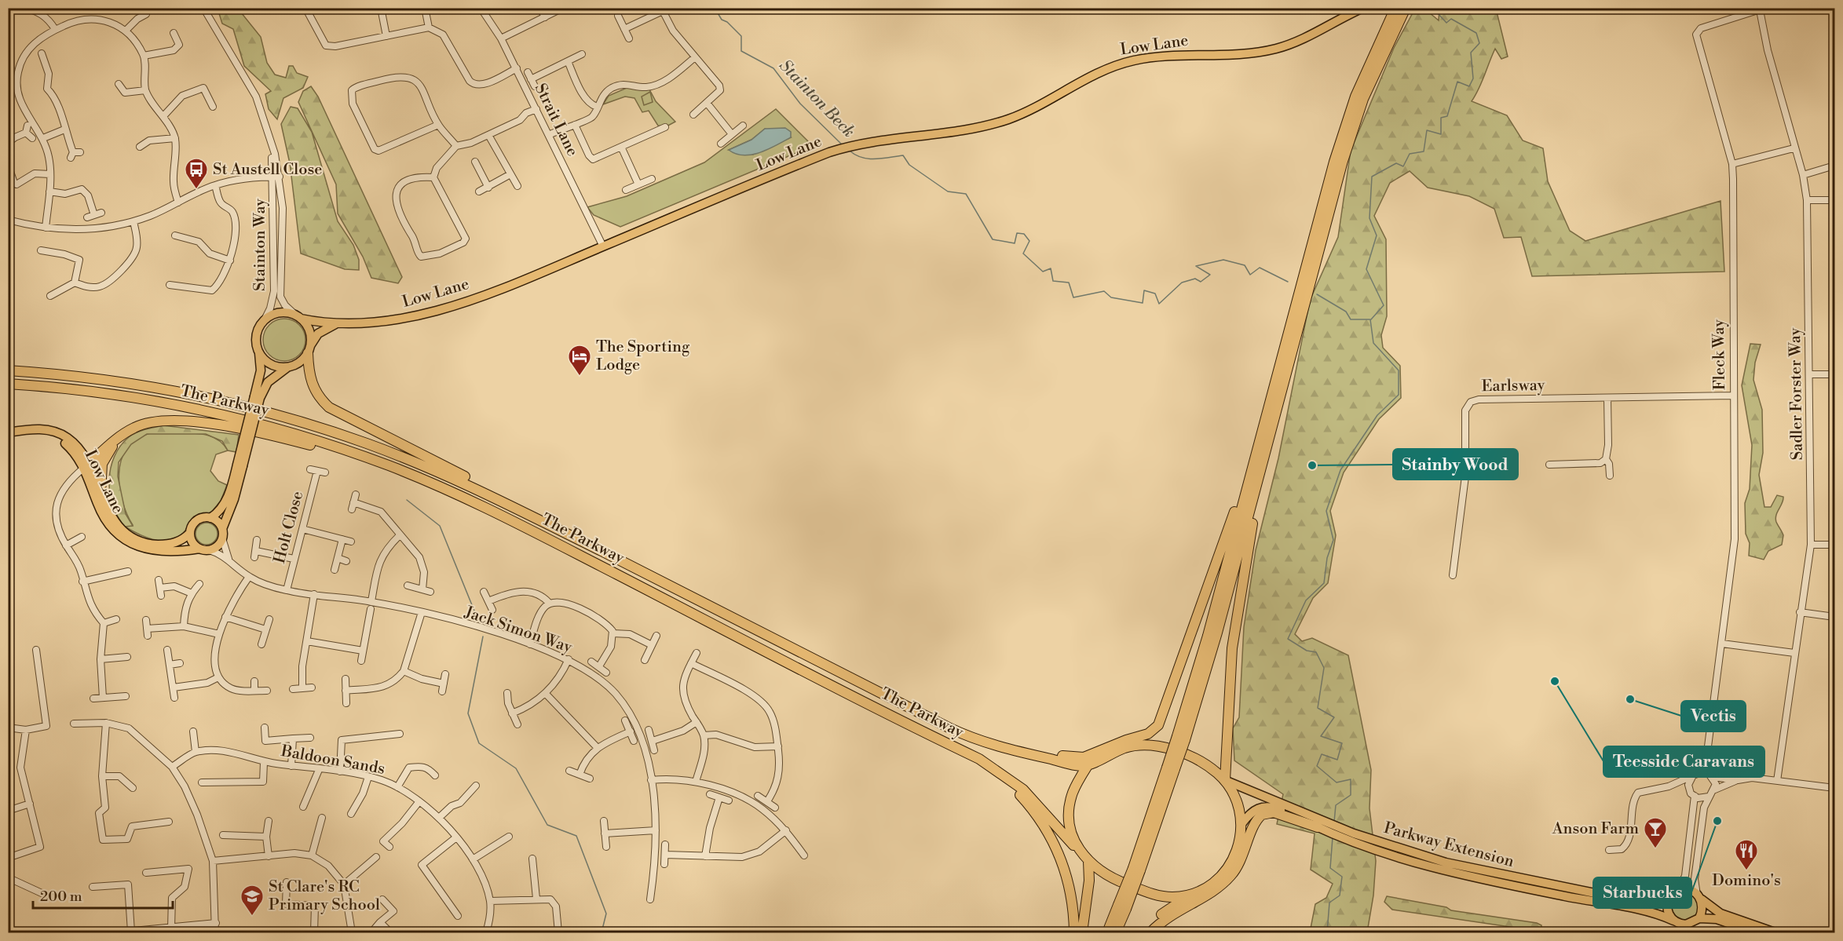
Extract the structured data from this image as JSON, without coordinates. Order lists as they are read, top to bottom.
{
  "streets": {
    "highway": ["The Parkway"],
    "main road": ["Low Lane", "Parkway Extension"],
    "street": [
      "Strait Lane",
      "Stainton Way",
      "Fleck Way",
      "Earlsway",
      "Sadler Forster Way",
      "Holt Close",
      "Jack Simon Way",
      "Baldoon Sands"
    ]
  },
  "crossings": [
    ["Low Lane", "Strait Lane"],
    ["Low Lane", "Stainton Way"],
    ["Low Lane", "Jack Simon Way"],
    ["Fleck Way", "Earlsway"],
    ["Fleck Way", "Sadler Forster Way"],
    ["The Parkway", "Parkway Extension"],
    ["Holt Close", "Jack Simon Way"]
  ],
  "water": ["Stainton Beck"],
  "places": {
    "bus stop": ["St Austell Close"],
    "hotel": ["The Sporting Lodge"],
    "other": [
      "Stainby Wood",
      "Teesside Caravans",
      "Vectis",
      "Starbucks"
    ],
    "bar": ["Anson Farm"],
    "restaurant": ["Domino's"],
    "school or university": ["St Clare's RC Primary School"]
  },
  "scale_bar": "200 m"
}
